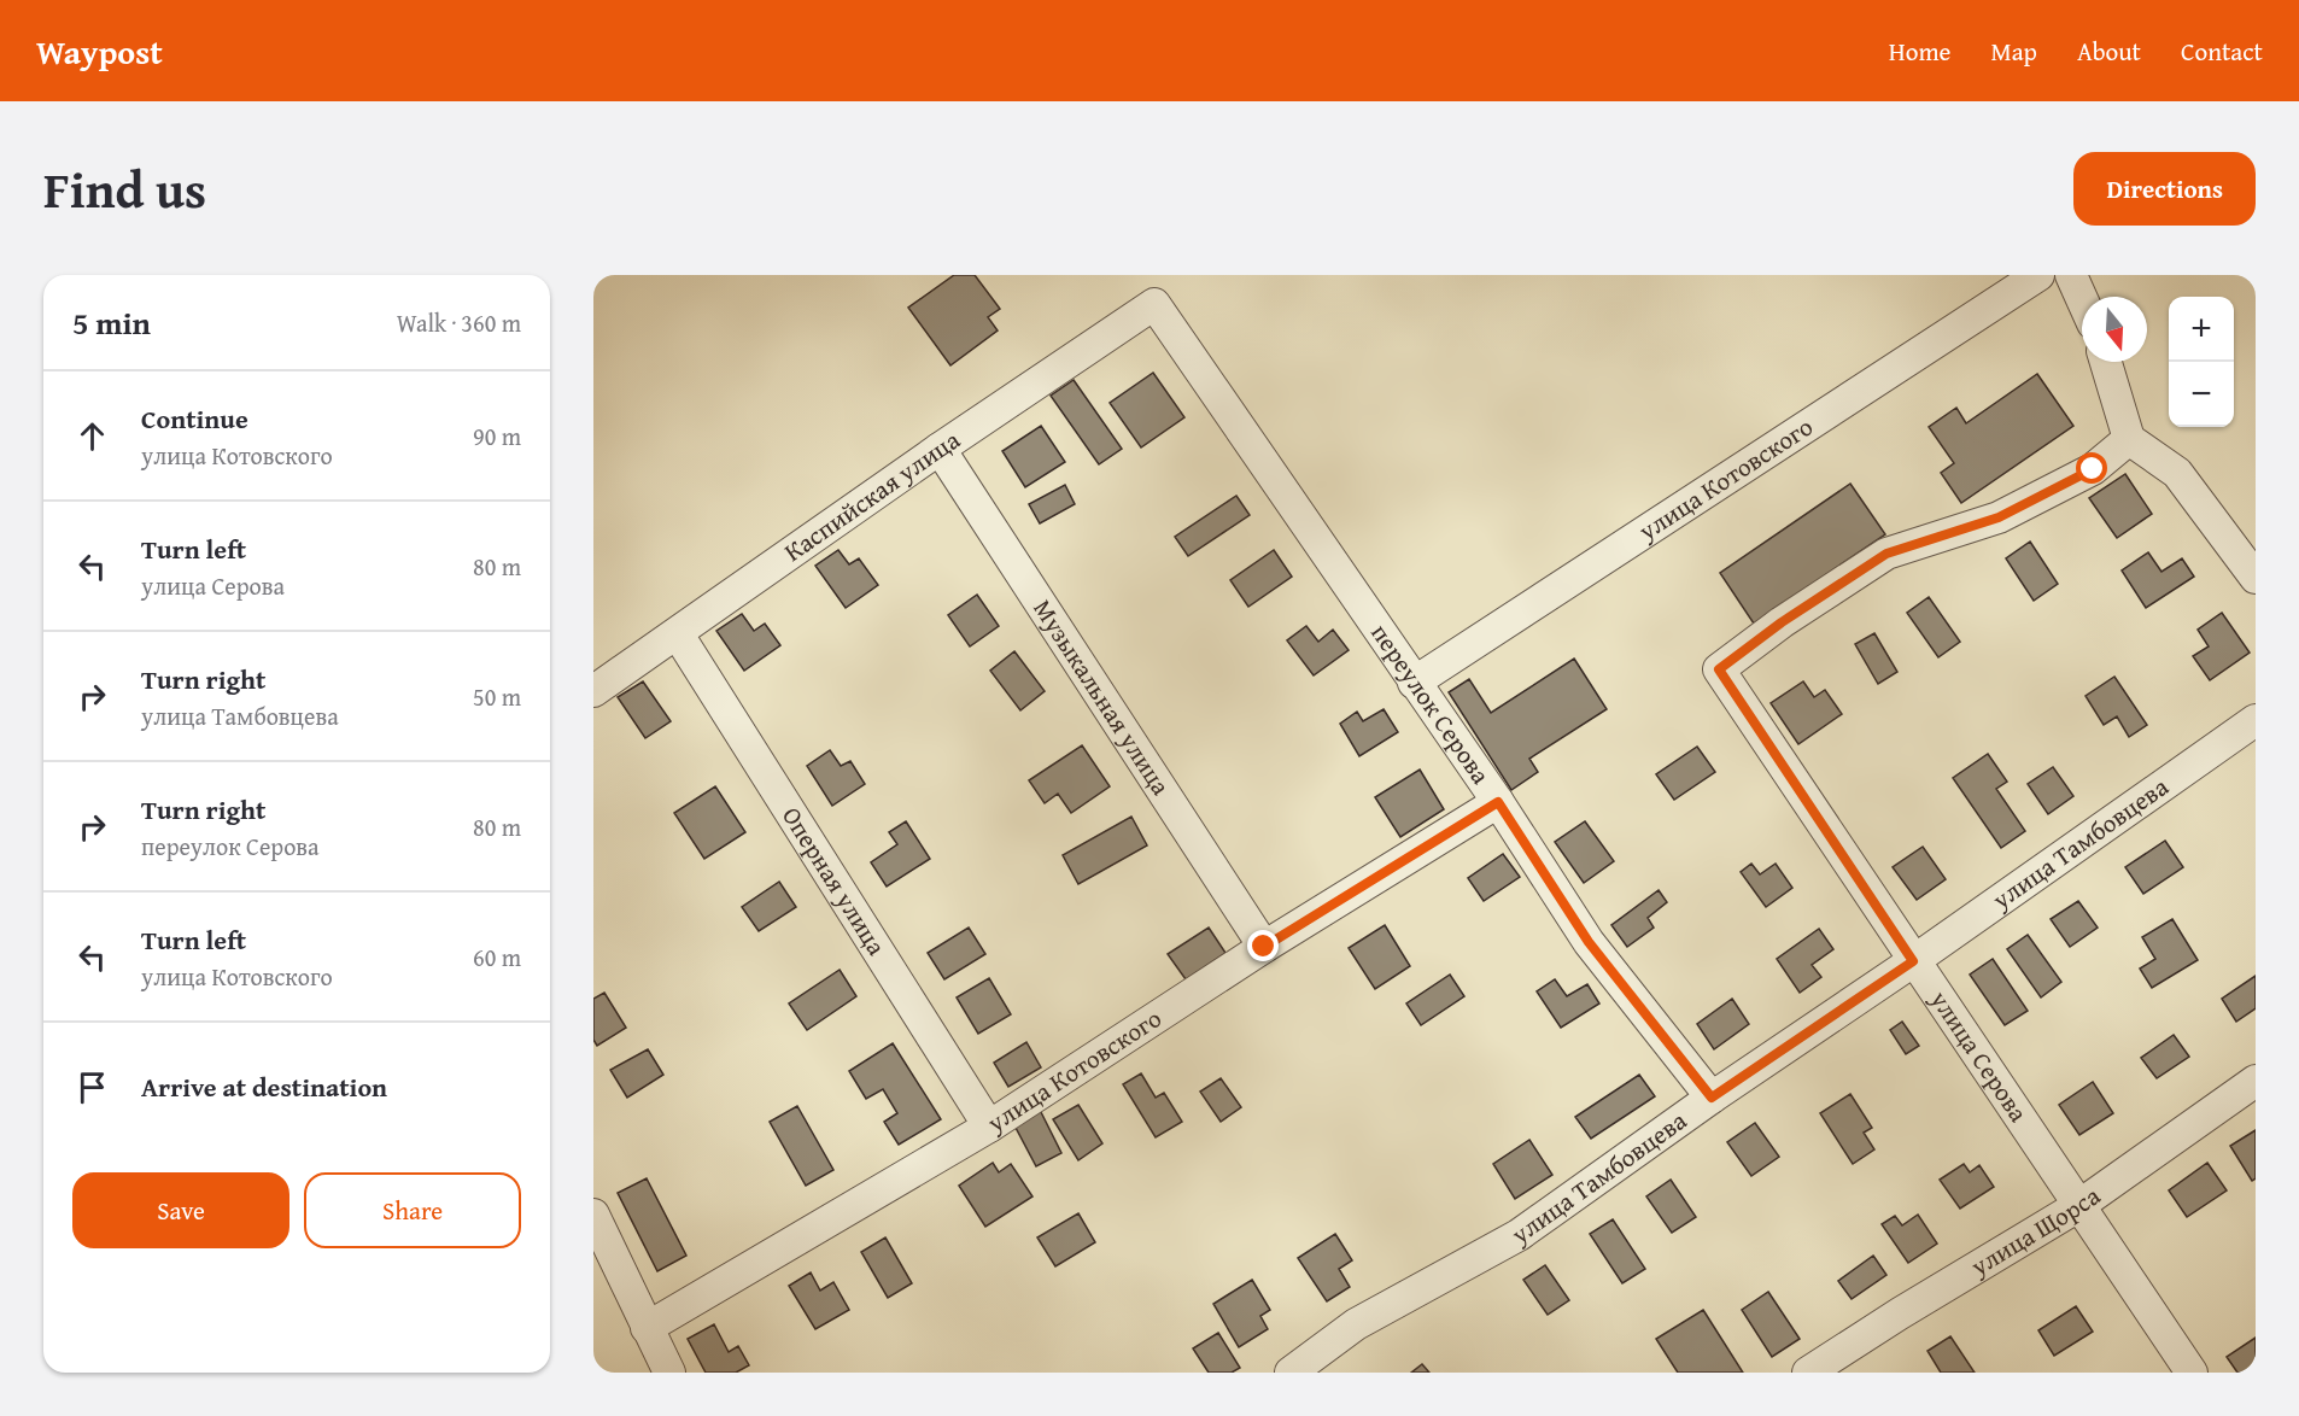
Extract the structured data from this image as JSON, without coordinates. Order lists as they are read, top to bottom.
{
  "streets": {
    "street": [
      "улица Котовского",
      "Каспийская улица",
      "Музыкальная улица",
      "переулок Серова",
      "улица Тамбовцева",
      "Оперная улица",
      "улица Серова",
      "улица Щорса"
    ]
  },
  "crossings": [
    ["улица Котовского", "Музыкальная улица"],
    ["улица Котовского", "переулок Серова"],
    ["улица Котовского", "Оперная улица"],
    ["Каспийская улица", "Музыкальная улица"],
    ["Каспийская улица", "переулок Серова"],
    ["Каспийская улица", "Оперная улица"],
    ["переулок Серова", "улица Тамбовцева"],
    ["улица Тамбовцева", "улица Серова"],
    ["улица Серова", "улица Щорса"]
  ],
  "north": "bottom",
  "page": {
    "header": "Waypost",
    "nav": [
      "Home",
      "Map",
      "About",
      "Contact"
    ],
    "title": "Find us",
    "buttons": [
      "Directions",
      ["Save", "Share"]
    ],
    "heading": ["5 min", "Walk · 360 m"],
    "map_buttons": ["+", "−"],
    "list": [
      ["Continue", "улица Котовского", "90 m"],
      ["Turn left", "улица Серова", "80 m"],
      ["Turn right", "улица Тамбовцева", "50 m"],
      ["Turn right", "переулок Серова", "80 m"],
      ["Turn left", "улица Котовского", "60 m"],
      "Arrive at destination"
    ]
  }
}
